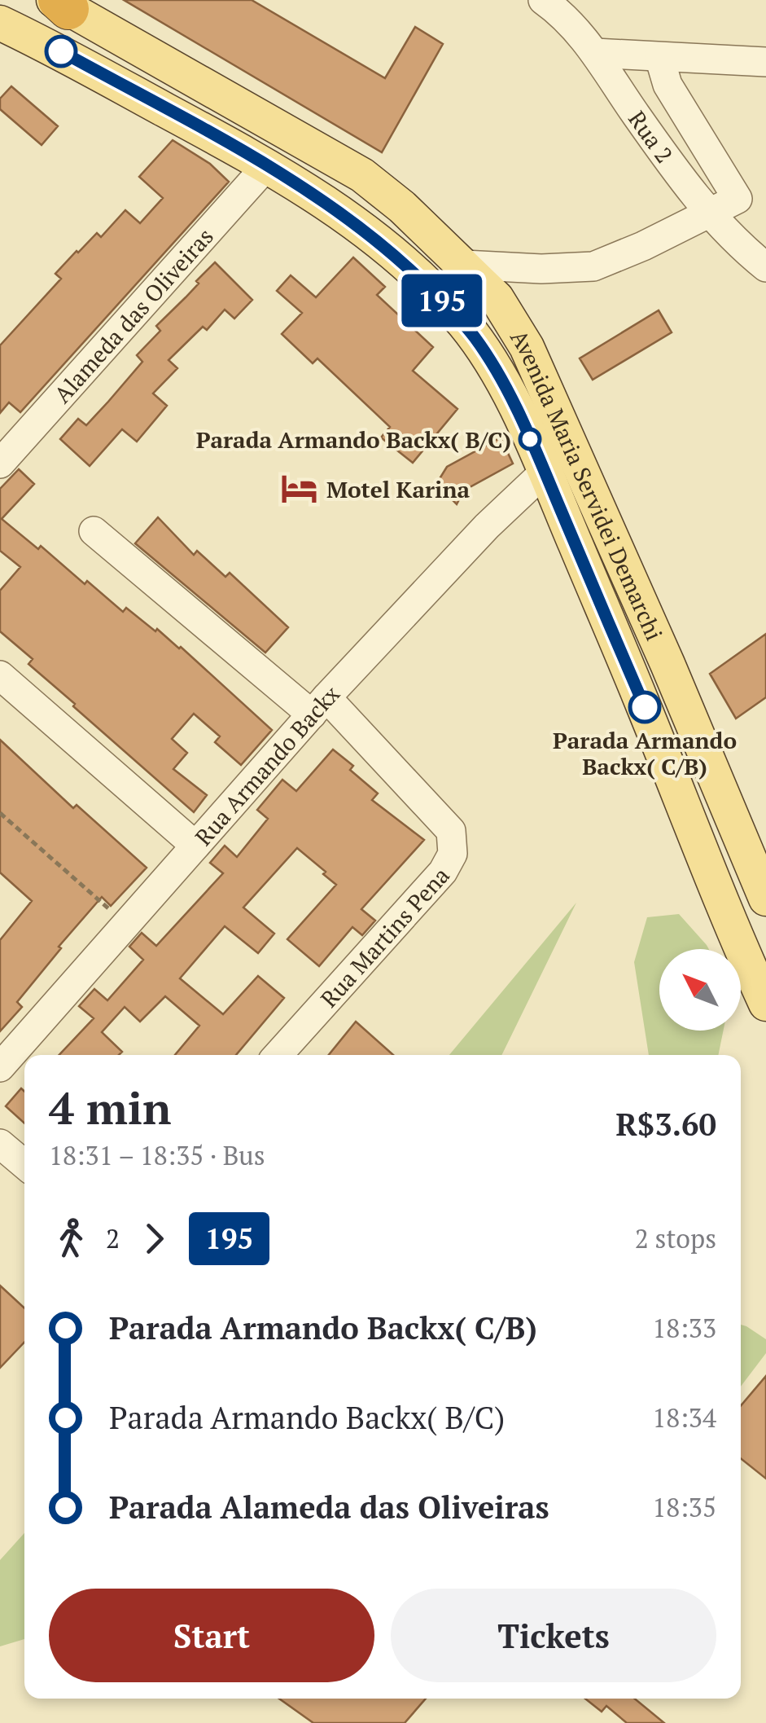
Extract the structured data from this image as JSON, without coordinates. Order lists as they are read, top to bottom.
{
  "streets": {
    "main road": ["Avenida Maria Servidei Demarchi"],
    "street": [
      "Rua 2",
      "Alameda das Oliveiras",
      "Rua Armando Backx",
      "Rua Martins Pena"
    ]
  },
  "crossings": [
    ["Alameda das Oliveiras", "Avenida Maria Servidei Demarchi"],
    ["Avenida Maria Servidei Demarchi", "Rua Armando Backx"],
    ["Rua Armando Backx", "Rua Martins Pena"]
  ],
  "places": {
    "other": ["Parada Armando Backx( B/C)", "Parada Armando Backx( C/B)"],
    "hotel": ["Motel Karina"]
  },
  "lines": ["bus line 195"],
  "north": "top left",
  "page": {
    "on_map": "195",
    "heading": ["4 min", "18:31 – 18:35 · Bus", "R$3.60"],
    "legs": ["2", "195", "2 stops"],
    "list": [
      {
        "name": "Parada Armando Backx( C/B)",
        "value": "18:33"
      },
      {
        "name": "Parada Armando Backx( B/C)",
        "value": "18:34"
      },
      {
        "name": "Parada Alameda das Oliveiras",
        "value": "18:35"
      }
    ],
    "buttons": ["Start", "Tickets"]
  }
}
